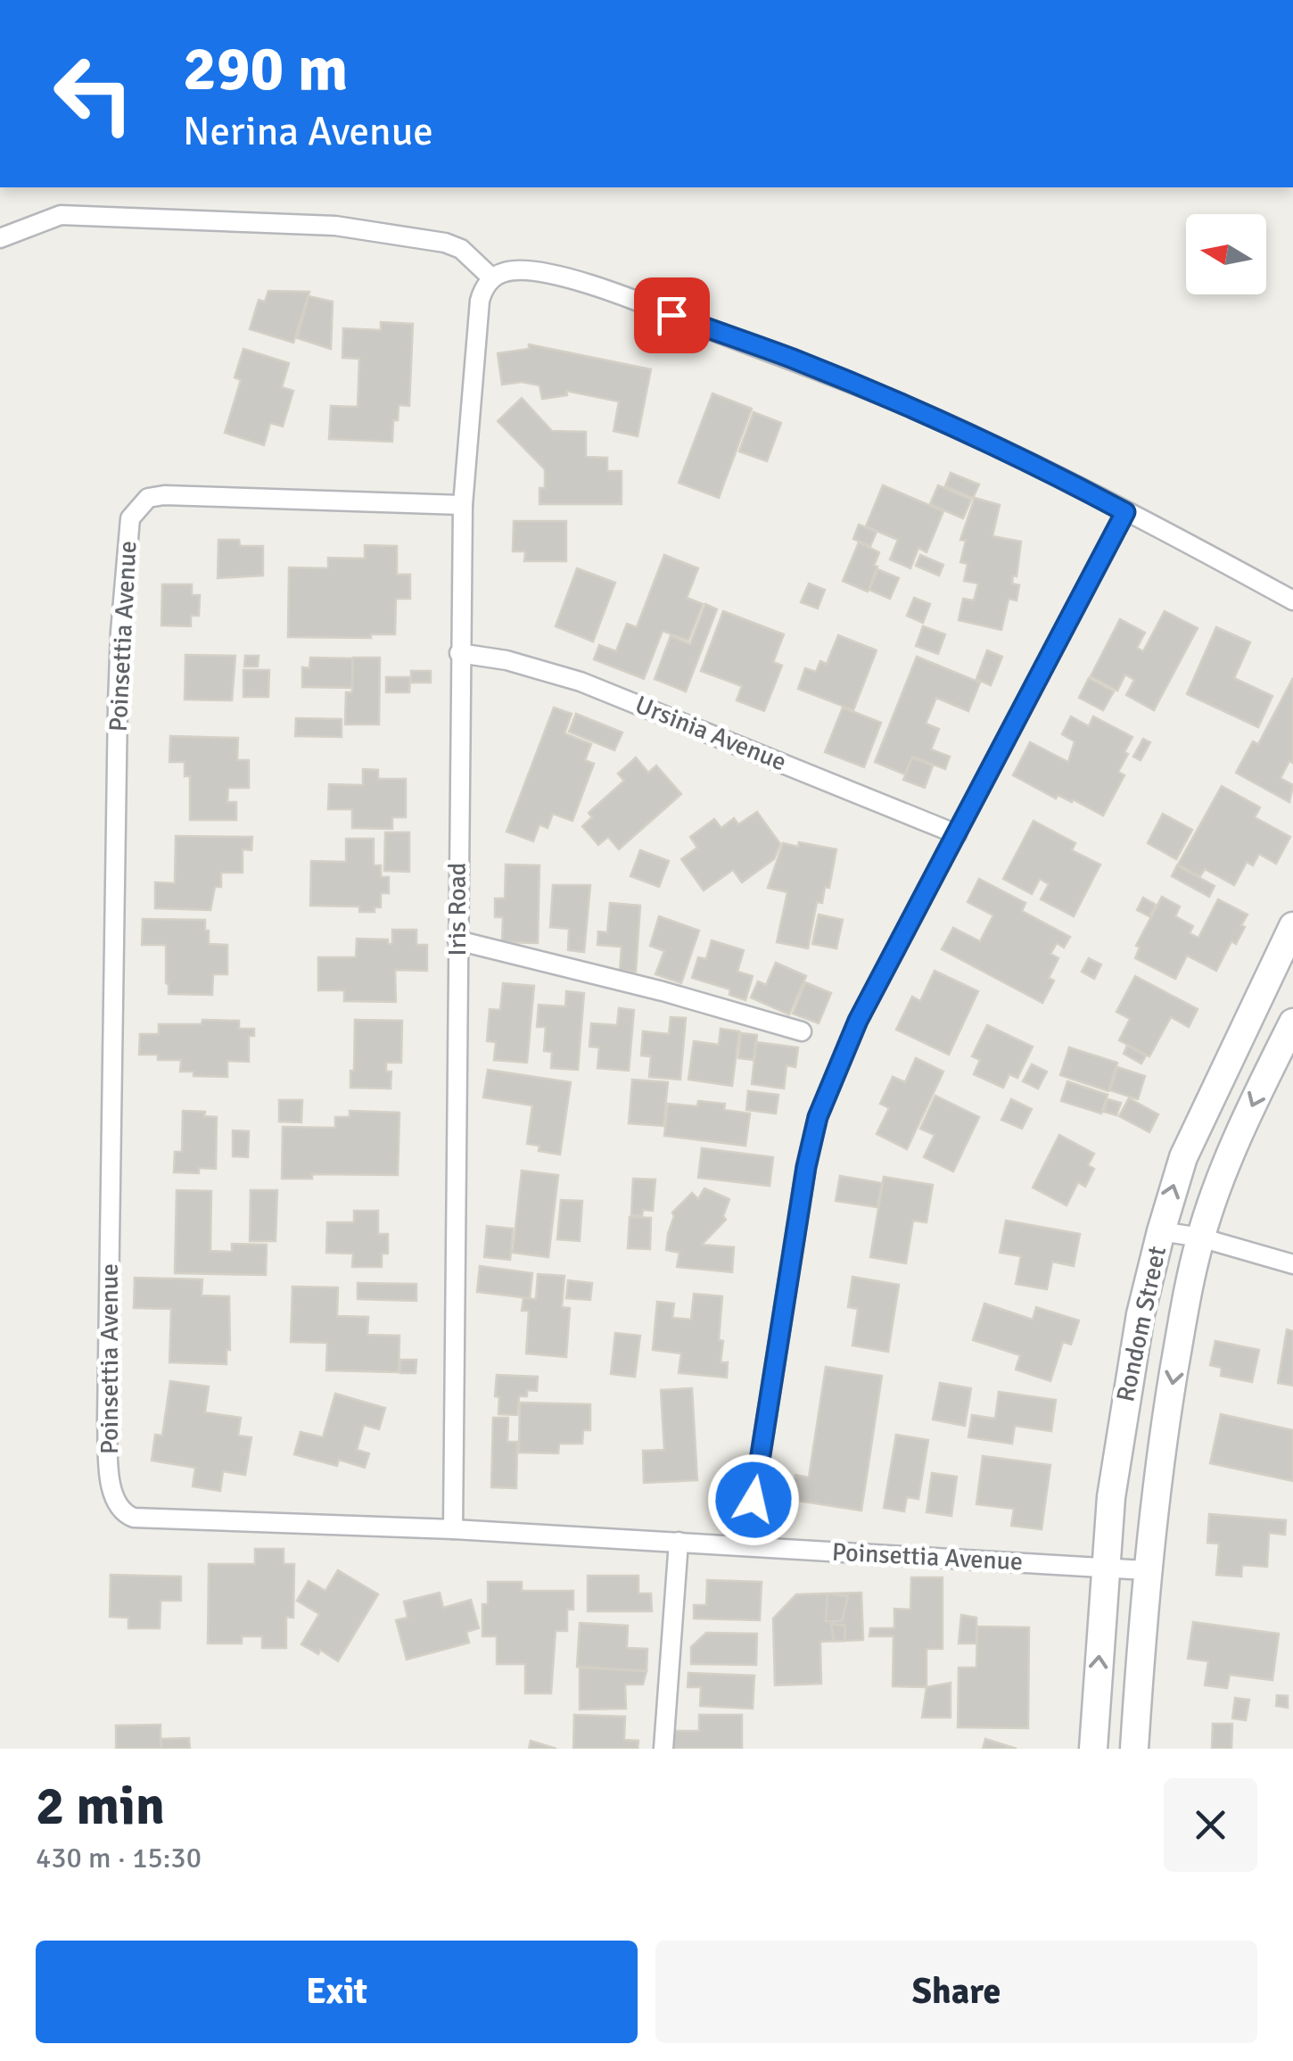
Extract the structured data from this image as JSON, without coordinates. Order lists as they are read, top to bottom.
{
  "streets": {
    "street": [
      "Poinsettia Avenue",
      "Ursinia Avenue",
      "Iris Road",
      "Rondom Street"
    ]
  },
  "crossings": [
    ["Poinsettia Avenue", "Iris Road"],
    ["Poinsettia Avenue", "Rondom Street"],
    ["Ursinia Avenue", "Iris Road"]
  ],
  "north": "left",
  "page": {
    "turn": ["290 m", "Nerina Avenue"],
    "heading": ["2 min", "430 m · 15:30"],
    "buttons": ["Exit", "Share"]
  }
}
